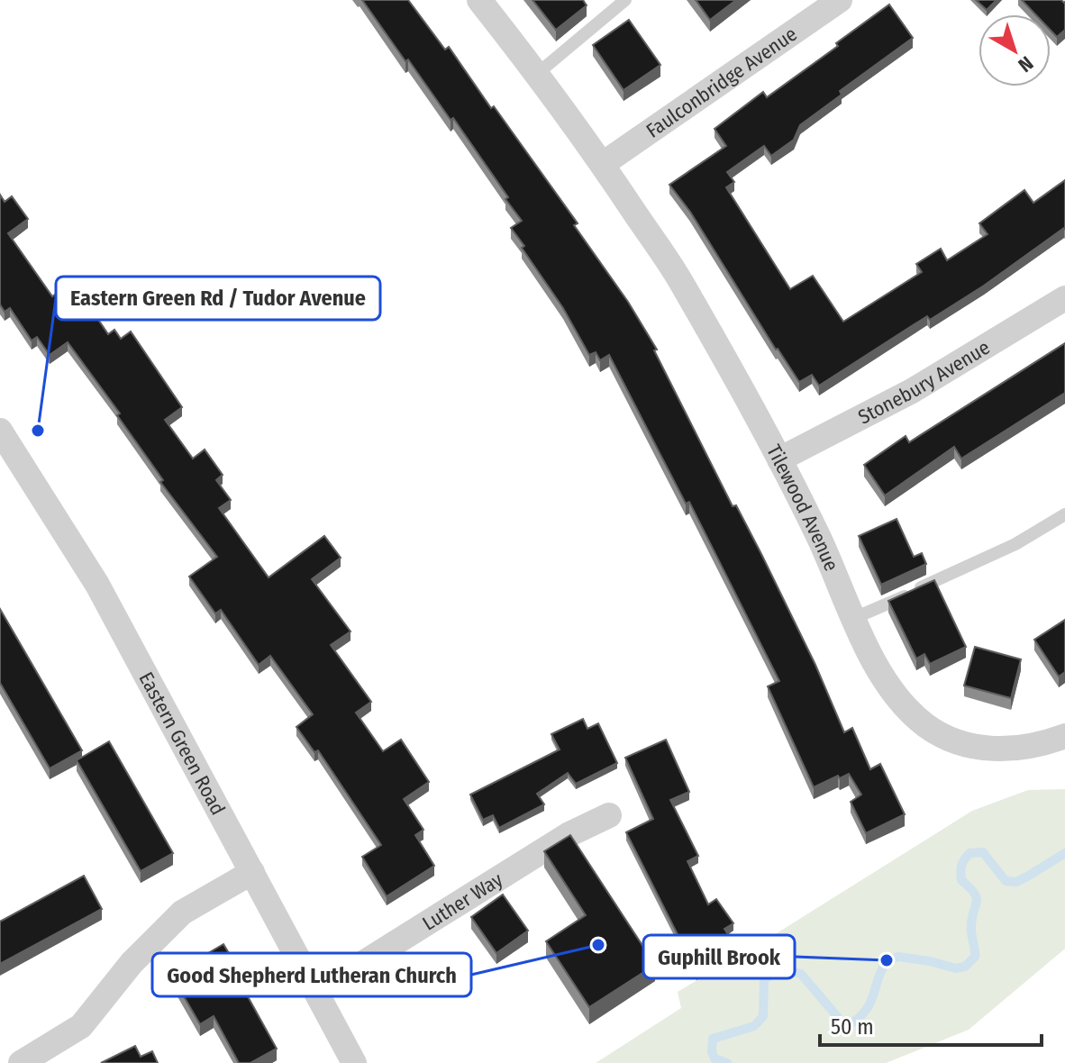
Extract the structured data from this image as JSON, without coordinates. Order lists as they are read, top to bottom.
{
  "streets": {
    "street": [
      "Faulconbridge Avenue",
      "Stonebury Avenue",
      "Tilewood Avenue",
      "Eastern Green Road",
      "Luther Way"
    ]
  },
  "crossings": [
    ["Faulconbridge Avenue", "Tilewood Avenue"],
    ["Stonebury Avenue", "Tilewood Avenue"],
    ["Eastern Green Road", "Luther Way"]
  ],
  "places": ["Eastern Green Rd / Tudor Avenue", "Good Shepherd Lutheran Church", "Guphill Brook"],
  "scale_bar": "50 m",
  "north": "bottom right"
}
